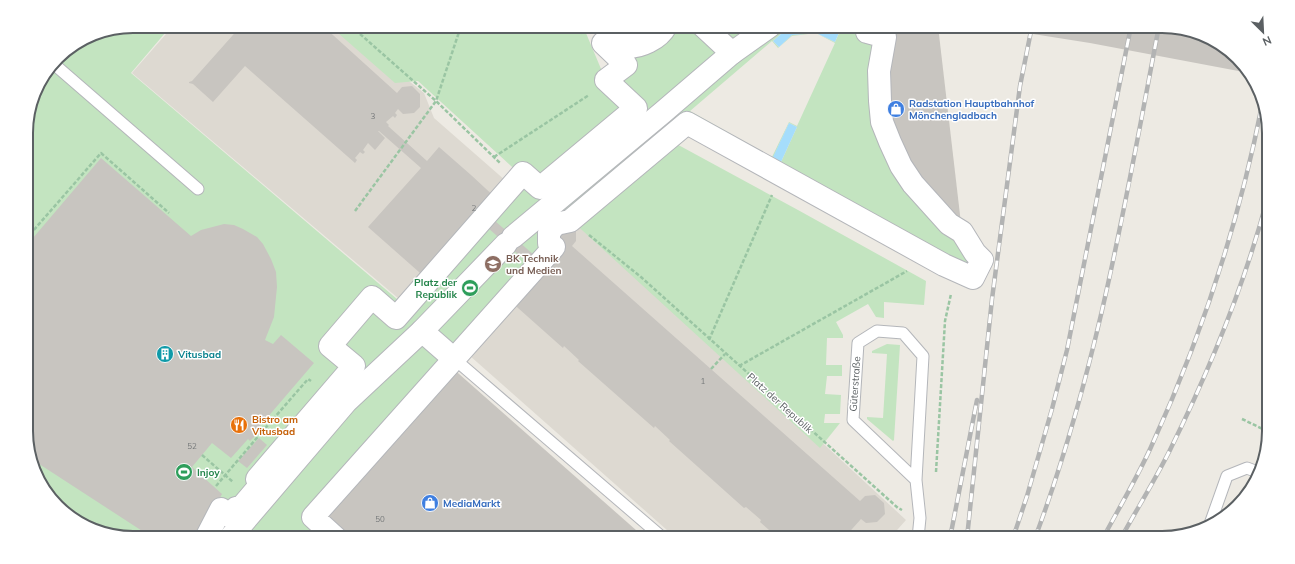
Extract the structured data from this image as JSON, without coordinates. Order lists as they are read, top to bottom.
{
  "streets": {
    "lane": ["Güterstraße"],
    "path": ["Platz der Republik"]
  },
  "crossings": [
    ["Güterstraße", "Platz der Republik"]
  ],
  "places": {
    "shop": ["Radstation Hauptbahnhof Mönchengladbach", "MediaMarkt"],
    "school or university": ["BK Technik und Medien"],
    "sports": ["Platz der Republik", "Injoy"],
    "building": ["Vitusbad"],
    "restaurant": ["Bistro am Vitusbad"]
  },
  "house_numbers": [
    "3",
    "2",
    "1",
    "52",
    "50"
  ],
  "north": "bottom right"
}
